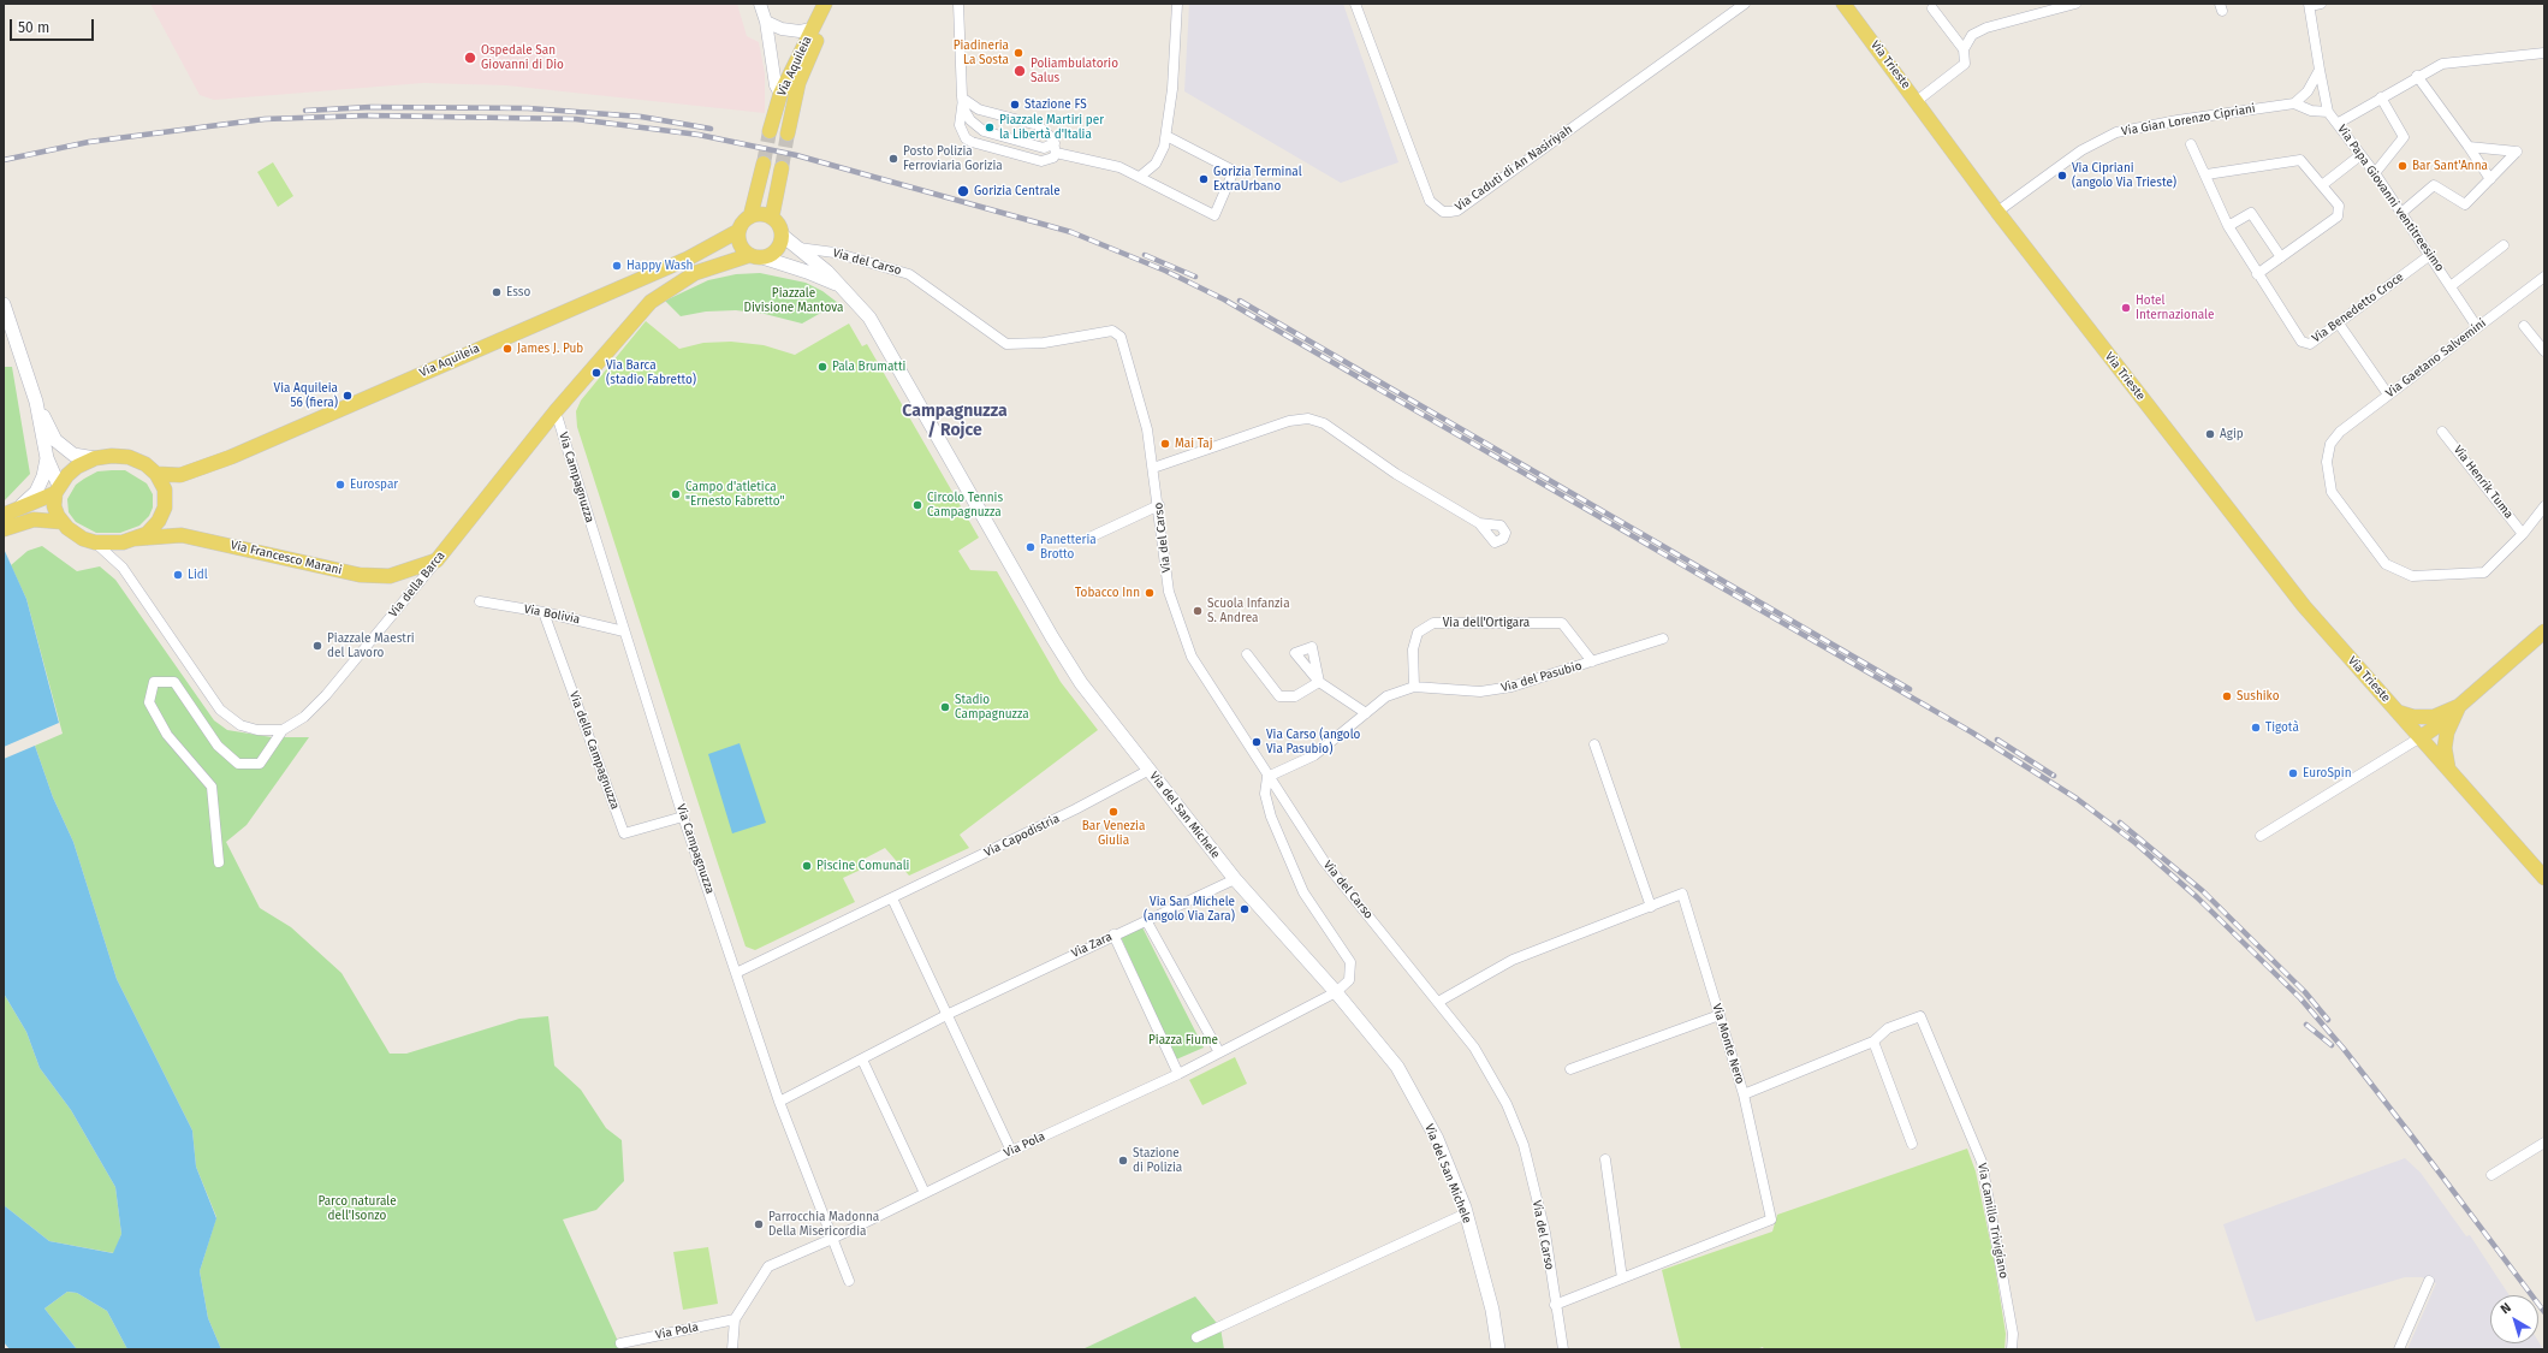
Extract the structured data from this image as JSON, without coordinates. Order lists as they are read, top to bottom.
{
  "streets": {
    "main road": [
      "Via Trieste",
      "Via Aquileia",
      "Via Francesco Marani",
      "Via della Barca",
      "Via del San Michele"
    ],
    "street": [
      "Via Gian Lorenzo Cipriani",
      "Via Caduti di An Nasiriyah",
      "Via Papa Giovanni ventitreesimo",
      "Via del Carso",
      "Via Benedetto Croce",
      "Via Gaetano Salvemini",
      "Via Campagnuzza",
      "Via Henrik Tuma",
      "Via Bolivia",
      "Via dell'Ortigara",
      "Via del Pasubio",
      "Via della Campagnuzza",
      "Via Capodistria",
      "Via Zara",
      "Via Monte Nero",
      "Via Pola",
      "Via Camillo Trivigiano"
    ]
  },
  "crossings": [
    ["Via Trieste", "Via Gian Lorenzo Cipriani"],
    ["Via Aquileia", "Via Francesco Marani"],
    ["Via Aquileia", "Via della Barca"],
    ["Via Aquileia", "Via del San Michele"],
    ["Via Papa Giovanni ventitreesimo", "Via Benedetto Croce"],
    ["Via Papa Giovanni ventitreesimo", "Via Gaetano Salvemini"],
    ["Via del Carso", "Via del Pasubio"],
    ["Via del Carso", "Via del San Michele"],
    ["Via del Carso", "Via Monte Nero"],
    ["Via Gaetano Salvemini", "Via Henrik Tuma"],
    ["Via Campagnuzza", "Via della Barca"],
    ["Via Campagnuzza", "Via Bolivia"],
    ["Via Campagnuzza", "Via della Campagnuzza"],
    ["Via Campagnuzza", "Via Capodistria"],
    ["Via Campagnuzza", "Via Zara"],
    ["Via Campagnuzza", "Via Pola"],
    ["Via Francesco Marani", "Via della Barca"],
    ["Via della Barca", "Via del San Michele"],
    ["Via Bolivia", "Via della Campagnuzza"],
    ["Via dell'Ortigara", "Via del Pasubio"],
    ["Via del San Michele", "Via Capodistria"],
    ["Via del San Michele", "Via Zara"],
    ["Via del San Michele", "Via Pola"],
    ["Via Monte Nero", "Via Camillo Trivigiano"]
  ],
  "districts": ["Campagnuzza / Rojce"],
  "parks": ["Piazzale Divisione Mantova", "Piazza Fiume", "Parco naturale dell'Isonzo"],
  "places": [
    "Piadineria La Sosta",
    "Ospedale San Giovanni di Dio",
    "Poliambulatorio Salus",
    "Stazione FS",
    "Piazzale Martiri per la Libertà d'Italia",
    "Posto Polizia Ferroviaria Gorizia",
    "Bar Sant'Anna",
    "Via Cipriani (angolo Via Trieste)",
    "Gorizia Terminal ExtraUrbano",
    "Gorizia Centrale",
    "Happy Wash",
    "Esso",
    "Hotel Internazionale",
    "James J. Pub",
    "Pala Brumatti",
    "Via Barca (stadio Fabretto)",
    "Via Aquileia 56 (fiera)",
    "Agip",
    "Mai Taj",
    "Eurospar",
    "Campo d'atletica \"Ernesto Fabretto\"",
    "Circolo Tennis Campagnuzza",
    "Panetteria Brotto",
    "Lidl",
    "Tobacco Inn",
    "Scuola Infanzia S. Andrea",
    "Piazzale Maestri del Lavoro",
    "Sushiko",
    "Stadio Campagnuzza",
    "Tigotà",
    "Via Carso (angolo Via Pasubio)",
    "EuroSpin",
    "Bar Venezia Giulia",
    "Piscine Comunali",
    "Via San Michele (angolo Via Zara)",
    "Stazione di Polizia",
    "Parrocchia Madonna Della Misericordia"
  ],
  "scale_bar": "50 m",
  "north": "top left"
}
